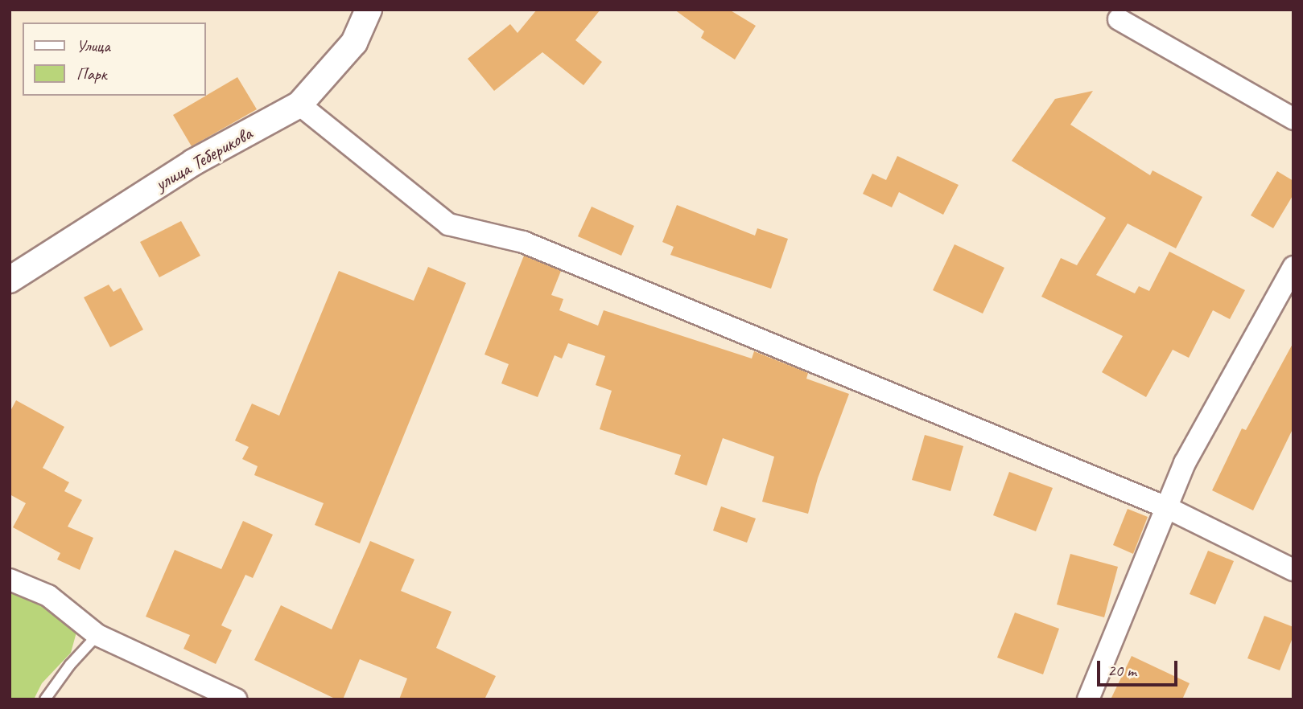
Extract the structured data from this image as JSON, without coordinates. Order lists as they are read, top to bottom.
{
  "streets": {
    "street": ["улица Теберикова"]
  },
  "legend": ["Улица", "Парк"],
  "scale_bar": "20 m"
}
